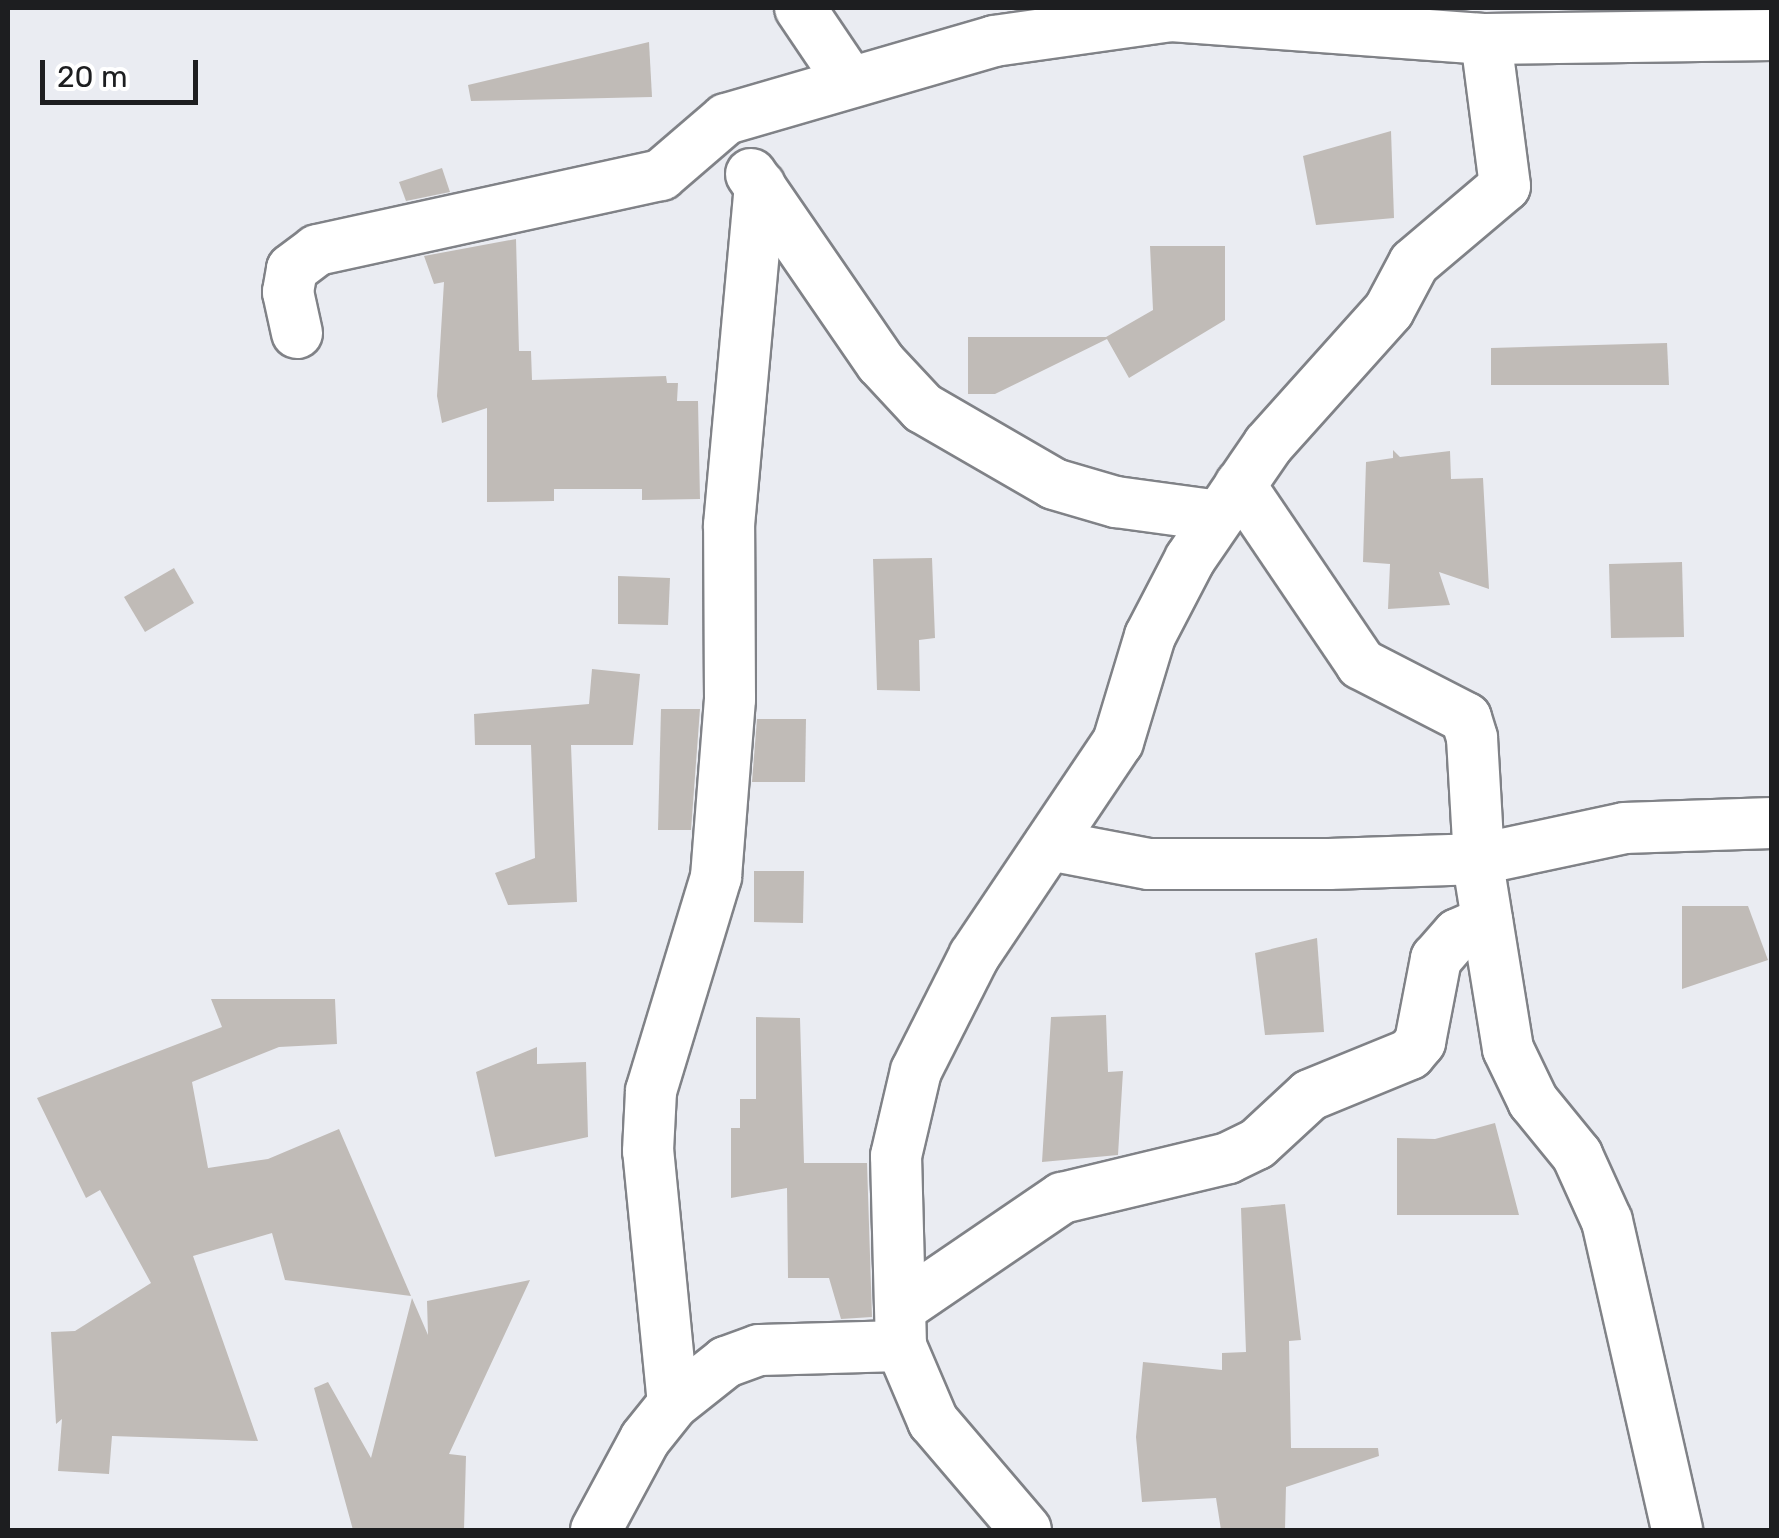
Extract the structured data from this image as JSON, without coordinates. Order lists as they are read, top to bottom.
{
  "scale_bar": "20 m"
}
